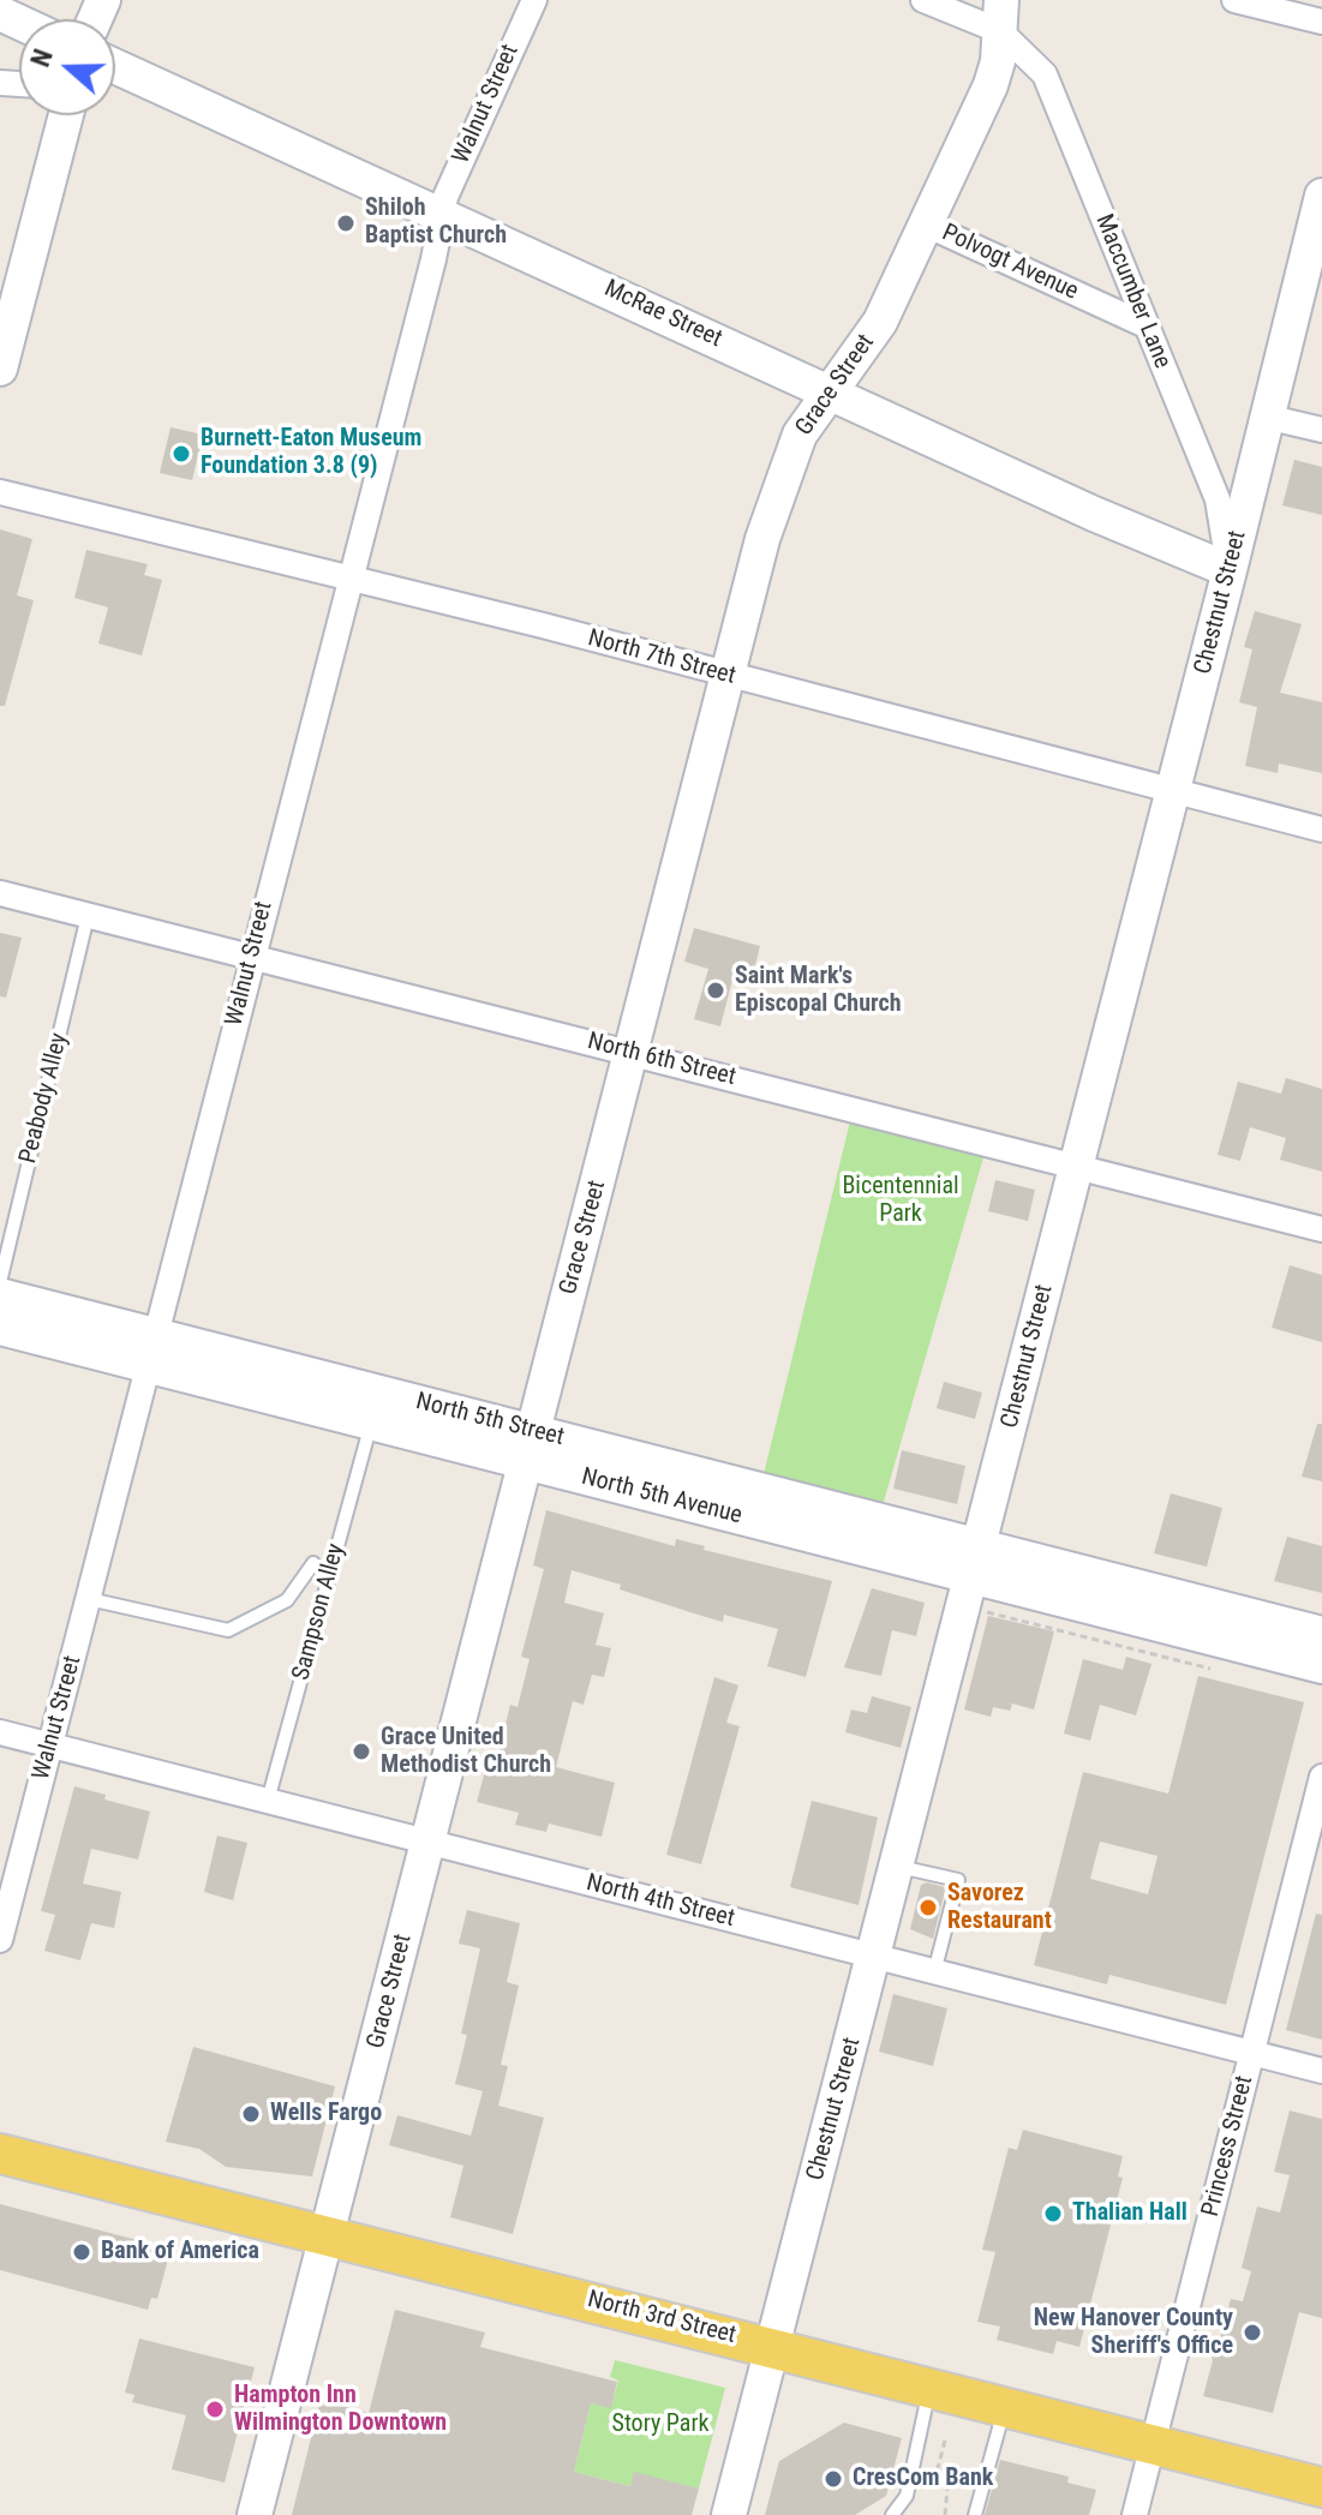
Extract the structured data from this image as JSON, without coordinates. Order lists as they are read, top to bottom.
{
  "streets": {
    "main road": ["North 3rd Street"],
    "street": [
      "Walnut Street",
      "Polvogt Avenue",
      "Maccumber Lane",
      "McRae Street",
      "Grace Street",
      "Chestnut Street",
      "North 7th Street",
      "North 6th Street",
      "North 5th Street",
      "North 4th Street",
      "Princess Street"
    ],
    "lane": ["Peabody Alley", "Sampson Alley"]
  },
  "crossings": [
    ["Walnut Street", "McRae Street"],
    ["Walnut Street", "North 7th Street"],
    ["Walnut Street", "North 6th Street"],
    ["Walnut Street", "North 5th Street"],
    ["Walnut Street", "North 4th Street"],
    ["Polvogt Avenue", "Maccumber Lane"],
    ["Polvogt Avenue", "Grace Street"],
    ["Maccumber Lane", "McRae Street"],
    ["Maccumber Lane", "Grace Street"],
    ["Maccumber Lane", "Chestnut Street"],
    ["McRae Street", "Grace Street"],
    ["McRae Street", "Chestnut Street"],
    ["Grace Street", "North 7th Street"],
    ["Grace Street", "North 6th Street"],
    ["Grace Street", "North 5th Street"],
    ["Grace Street", "North 4th Street"],
    ["Grace Street", "North 3rd Street"],
    ["Chestnut Street", "North 7th Street"],
    ["Chestnut Street", "North 6th Street"],
    ["Chestnut Street", "North 5th Street"],
    ["Chestnut Street", "North 4th Street"],
    ["Chestnut Street", "North 3rd Street"],
    ["North 6th Street", "Peabody Alley"],
    ["Sampson Alley", "North 4th Street"],
    ["North 4th Street", "Princess Street"],
    ["Princess Street", "North 3rd Street"]
  ],
  "parks": ["Bicentennial Park", "Story Park"],
  "places": [
    "Shiloh Baptist Church",
    "Burnett-Eaton Museum Foundation 3.8 (9)",
    "Saint Mark's Episcopal Church",
    "Grace United Methodist Church",
    "Savorez Restaurant",
    "Wells Fargo",
    "Thalian Hall",
    "Bank of America",
    "New Hanover County Sheriff's Office",
    "Hampton Inn Wilmington Downtown",
    "CresCom Bank"
  ],
  "north": "left"
}
